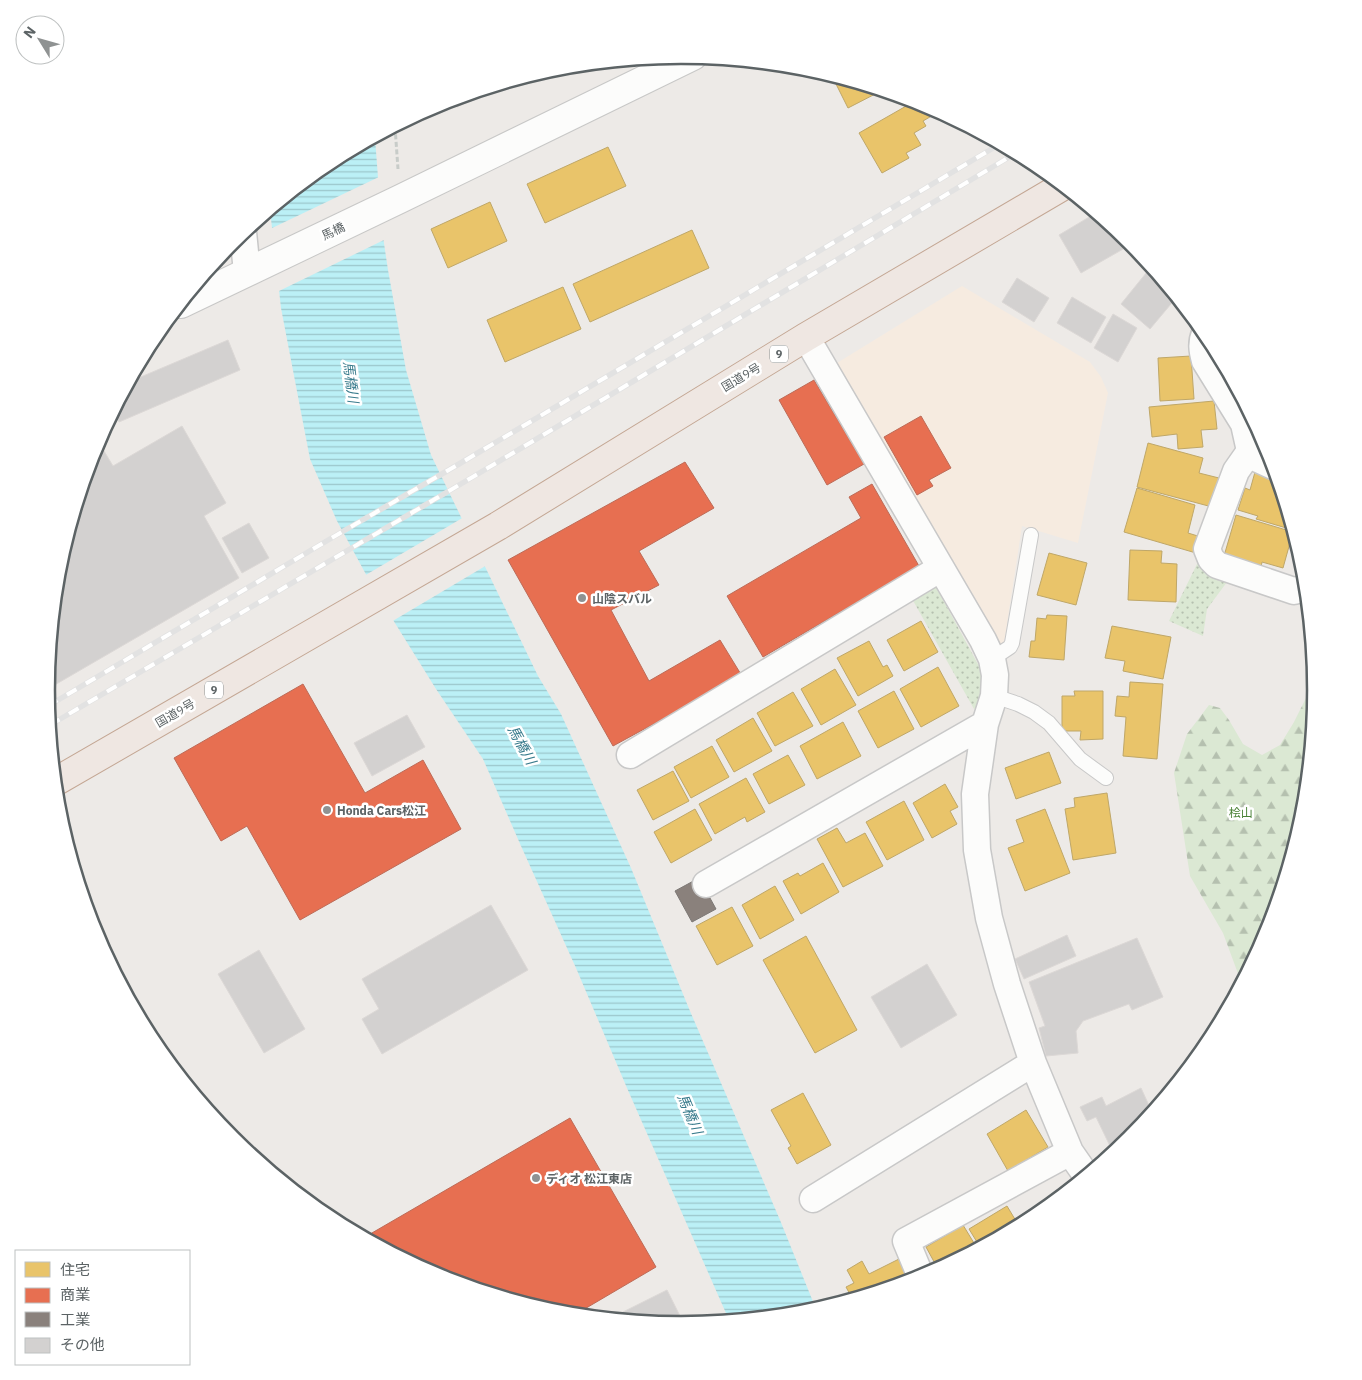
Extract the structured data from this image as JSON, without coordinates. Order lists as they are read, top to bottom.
{
  "streets": {
    "highway": ["9", "国道9号"],
    "street": ["馬橋"]
  },
  "water": ["馬橋川"],
  "parks": ["桧山"],
  "places": ["山陰スバル", "Honda Cars松江", "ディオ 松江東店"],
  "legend": [
    "住宅",
    "商業",
    "工業",
    "その他"
  ],
  "north": "top left"
}
